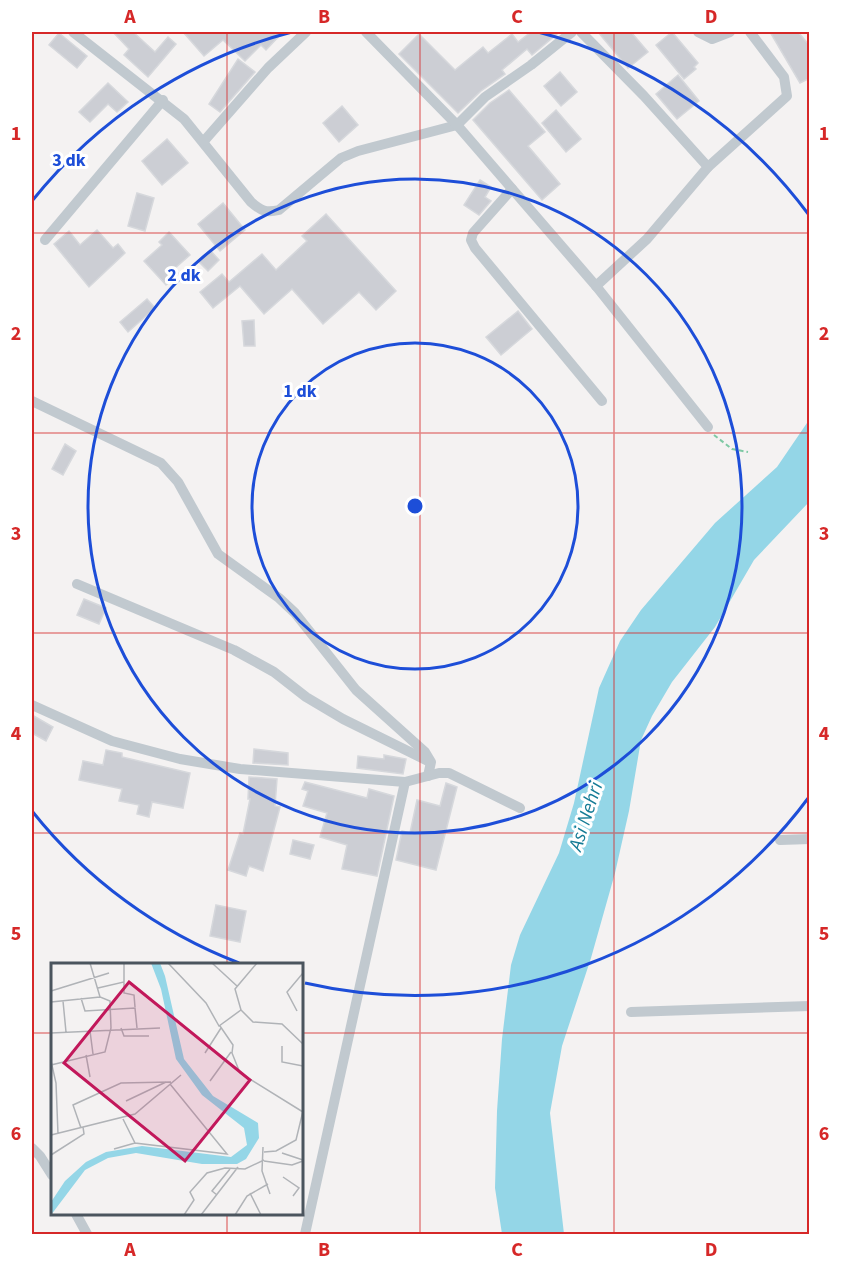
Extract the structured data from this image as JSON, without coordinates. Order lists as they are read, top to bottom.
{
  "water": ["Asi Nehri"],
  "grid": {
    "columns": [
      "A",
      "B",
      "C",
      "D"
    ],
    "rows": [
      "1",
      "2",
      "3",
      "4",
      "5",
      "6"
    ]
  },
  "rings": ["3 dk", "2 dk", "1 dk"]
}
